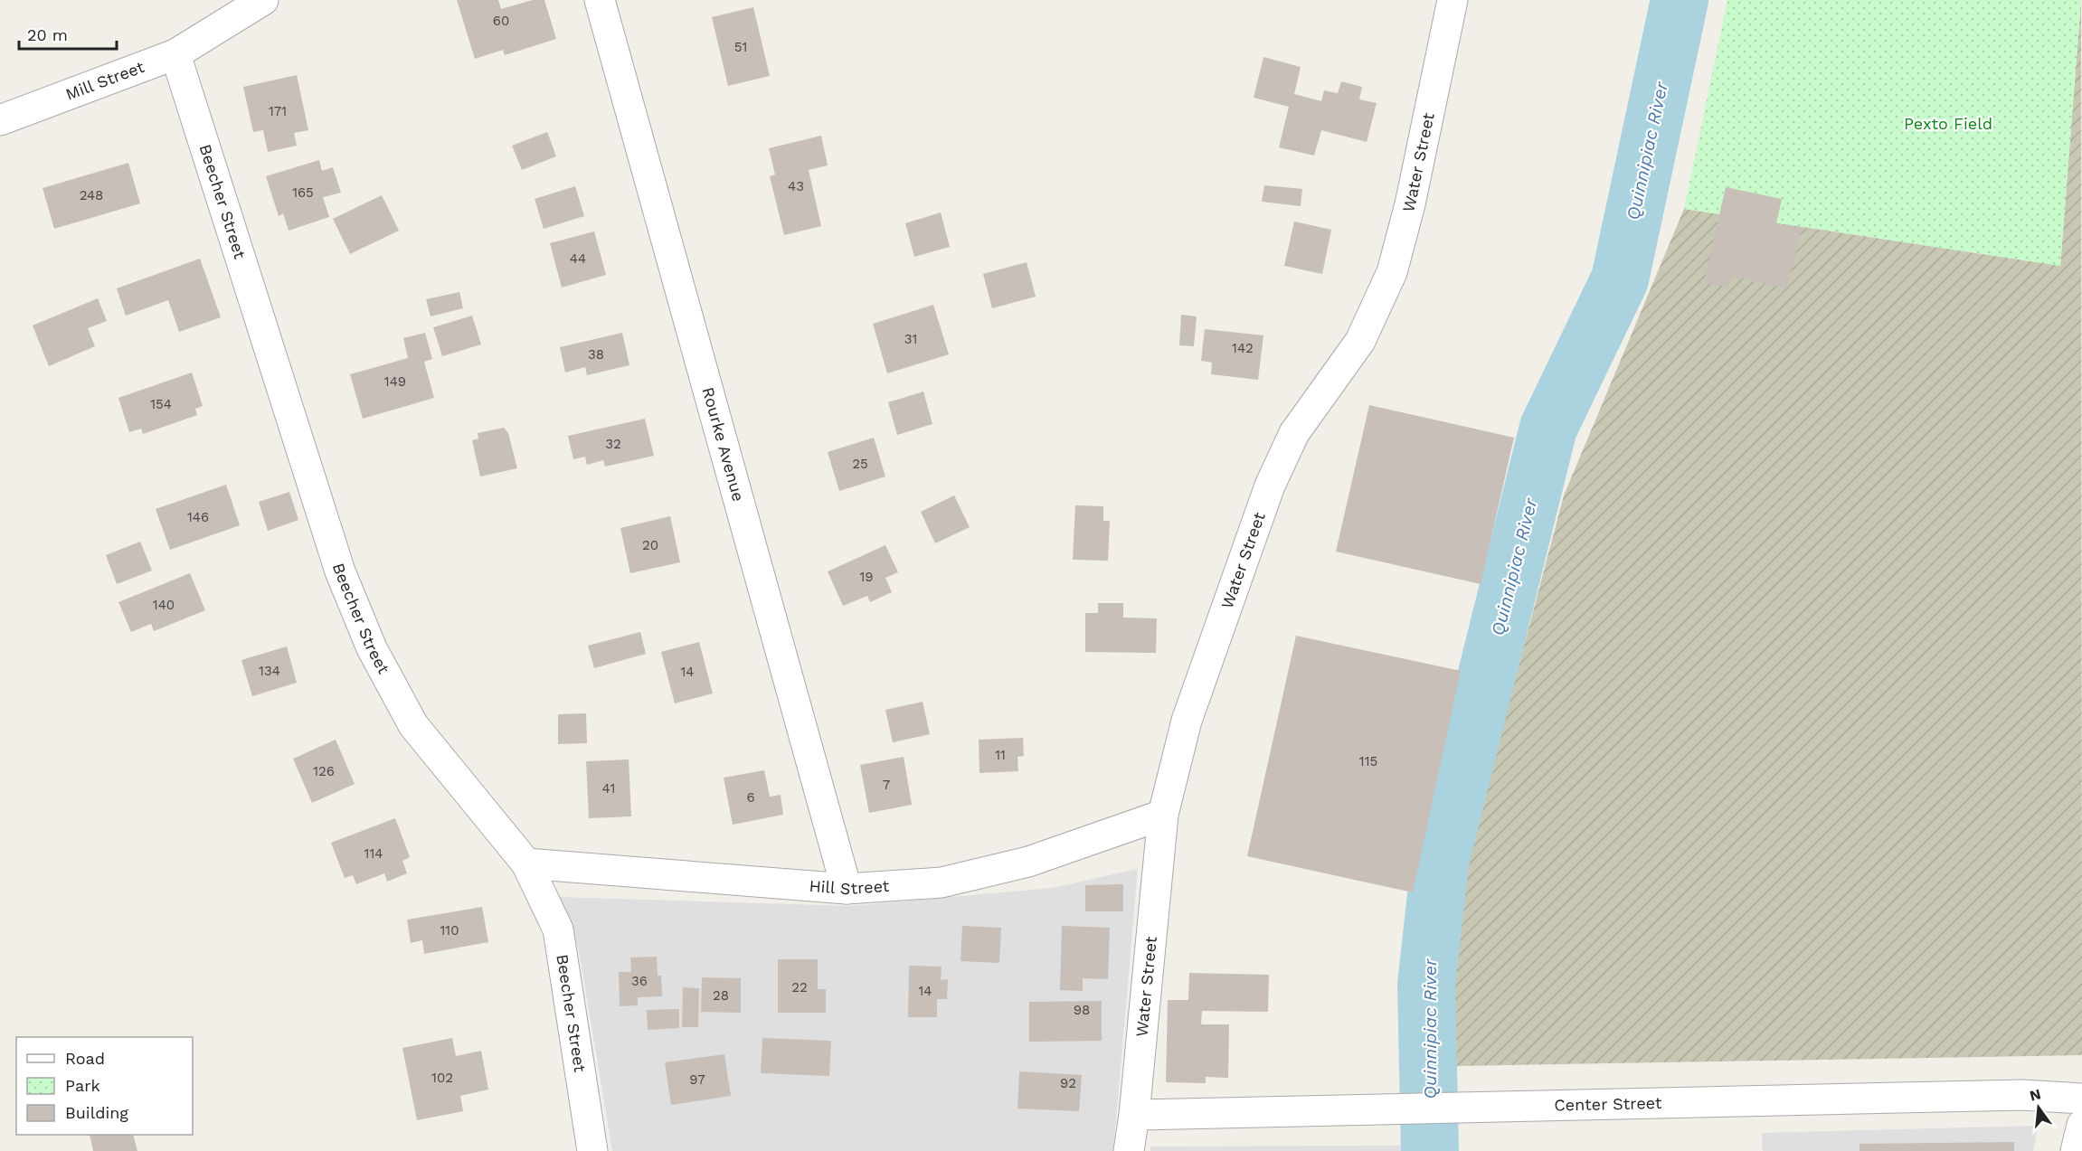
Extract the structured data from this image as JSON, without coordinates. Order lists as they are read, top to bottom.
{
  "streets": {
    "street": [
      "Mill Street",
      "Water Street",
      "Beecher Street",
      "Rourke Avenue",
      "Hill Street",
      "Center Street"
    ]
  },
  "crossings": [
    ["Mill Street", "Beecher Street"],
    ["Water Street", "Hill Street"],
    ["Water Street", "Center Street"],
    ["Beecher Street", "Hill Street"],
    ["Rourke Avenue", "Hill Street"]
  ],
  "water": ["Quinnipiac River"],
  "parks": ["Pexto Field"],
  "house_numbers": [
    "60",
    "51",
    "171",
    "43",
    "165",
    "248",
    "44",
    "31",
    "142",
    "38",
    "149",
    "154",
    "32",
    "25",
    "146",
    "20",
    "19",
    "140",
    "134",
    "14",
    "11",
    "115",
    "126",
    "7",
    "41",
    "6",
    "114",
    "110",
    "36",
    "22",
    "14",
    "28",
    "98",
    "102",
    "97",
    "92"
  ],
  "legend": ["Road", "Park", "Building"],
  "scale_bar": "20 m",
  "north": "top"
}
